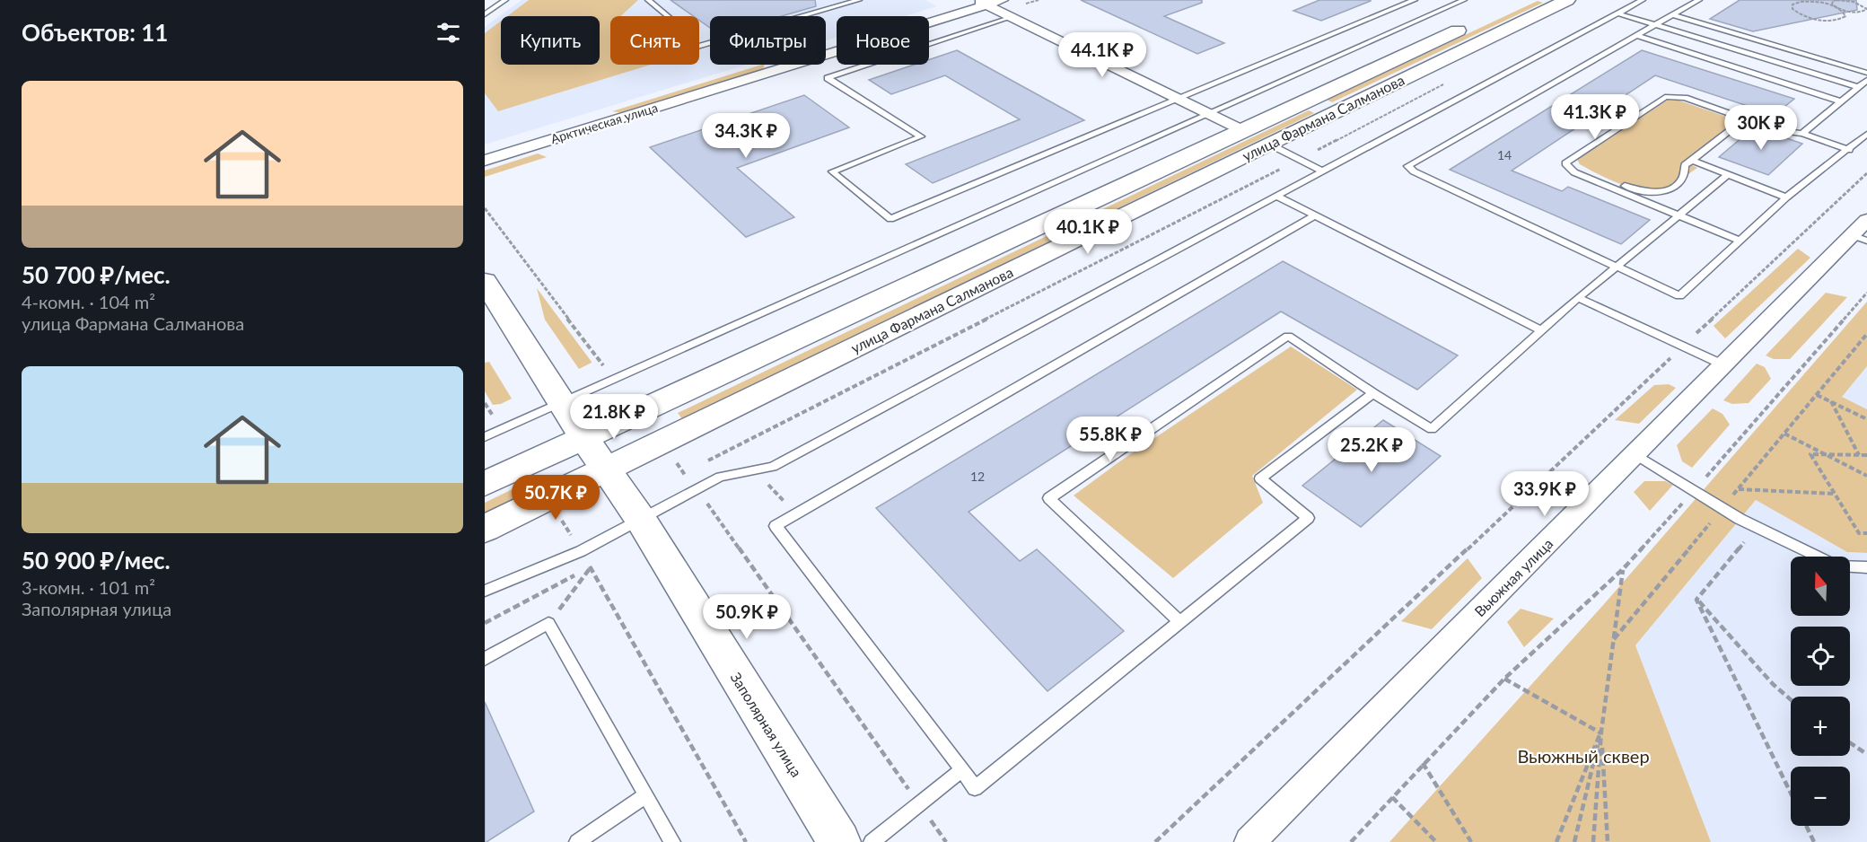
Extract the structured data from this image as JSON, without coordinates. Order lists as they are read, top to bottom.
{
  "streets": {
    "street": [
      "улица Фармана Салманова",
      "Арктическая улица",
      "Вьюжная улица",
      "Заполярная улица"
    ]
  },
  "crossings": [
    ["улица Фармана Салманова", "Заполярная улица"]
  ],
  "parks": ["Вьюжный сквер"],
  "house_numbers": ["14", "12"],
  "north": "top",
  "page": {
    "heading": "Объектов: 11",
    "chip": [
      "Купить",
      "Снять",
      "Фильтры",
      "Новое"
    ],
    "price": [
      "44.1K ₽",
      "41.3K ₽",
      "30K ₽",
      "34.3K ₽",
      "40.1K ₽",
      "21.8K ₽",
      "55.8K ₽",
      "25.2K ₽",
      "33.9K ₽",
      "50.7K ₽",
      "50.9K ₽"
    ],
    "list": [
      {
        "name": "50 700 ₽/мес.",
        "note": "4-комн. · 104 m² · улица Фармана Салманова"
      },
      {
        "name": "50 900 ₽/мес.",
        "note": "3-комн. · 101 m² · Заполярная улица"
      }
    ],
    "map_buttons": ["+", "−"]
  }
}
